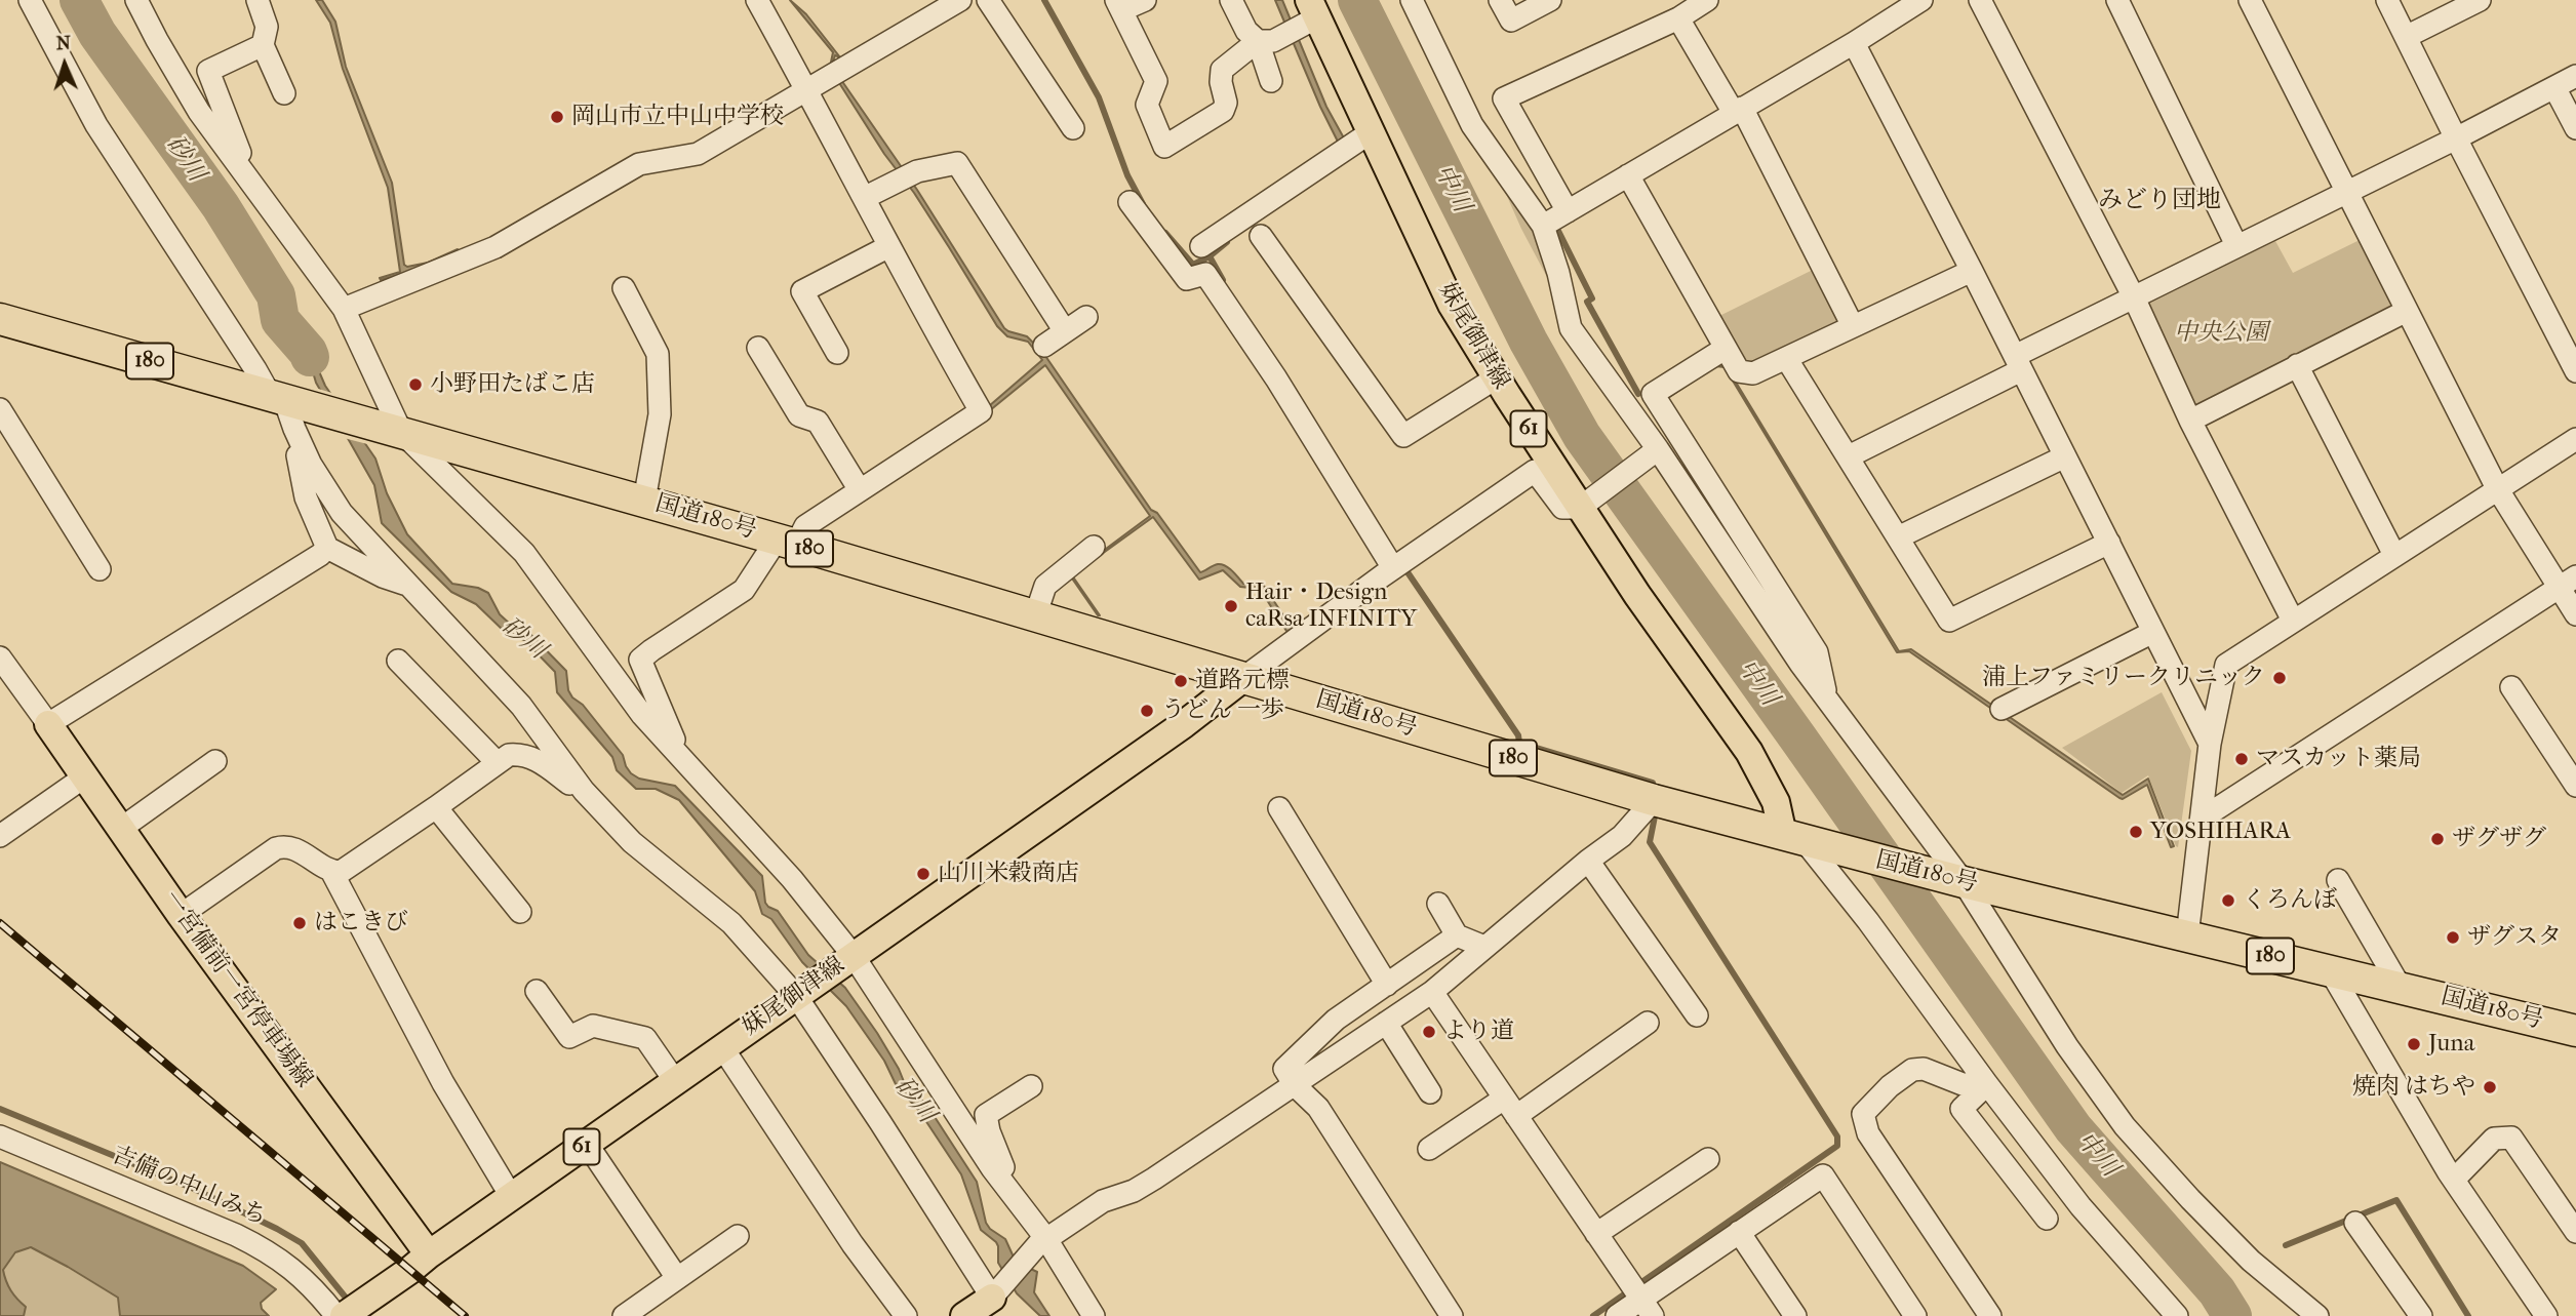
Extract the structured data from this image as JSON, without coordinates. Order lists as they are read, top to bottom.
{
  "streets": {
    "highway": ["180", "国道180号"],
    "main road": ["妹尾御津線", "61", "一宮備前一宮停車場線"],
    "street": ["吉備の中山みち"]
  },
  "crossings": [
    ["妹尾御津線", "国道180号"],
    ["妹尾御津線", "一宮備前一宮停車場線"],
    ["妹尾御津線", "吉備の中山みち"]
  ],
  "districts": ["みどり団地"],
  "water": ["砂川", "中川"],
  "parks": ["中央公園"],
  "places": [
    "岡山市立中山中学校",
    "小野田たばこ店",
    "Hair・Design caRsa INFINITY",
    "浦上ファミリークリニック",
    "道路元標",
    "うどん 一歩",
    "マスカット薬局",
    "YOSHIHARA",
    "ザグザグ",
    "山川米穀商店",
    "くろんぼ",
    "はこきび",
    "ザグスタ",
    "より道",
    "Juna",
    "焼肉 はちや"
  ],
  "north": "top"
}
